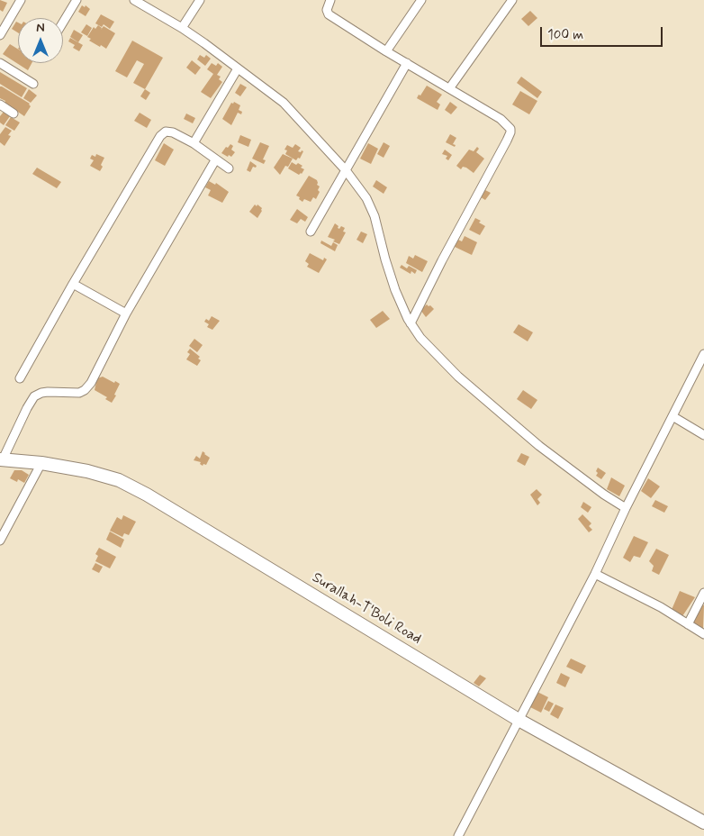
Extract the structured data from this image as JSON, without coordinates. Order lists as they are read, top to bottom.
{
  "streets": {
    "main road": ["Surallah-T'Boli Road"]
  },
  "scale_bar": "100 m",
  "north": "top"
}
